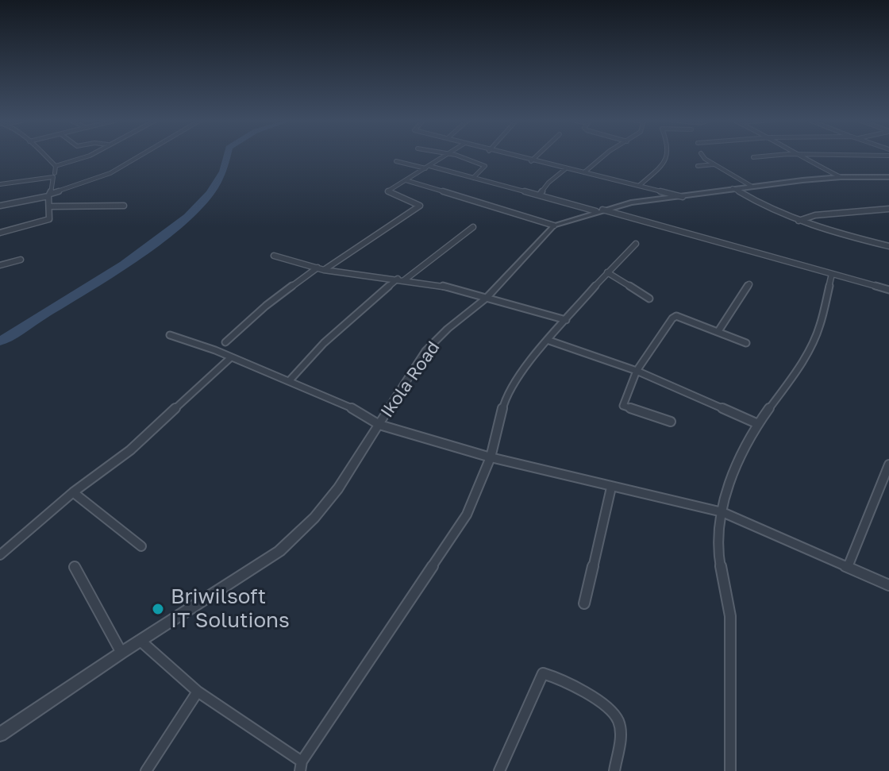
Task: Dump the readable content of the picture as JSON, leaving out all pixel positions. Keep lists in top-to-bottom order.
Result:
{
  "streets": {
    "street": ["Ikola Road"]
  },
  "places": ["Briwilsoft IT Solutions"]
}
